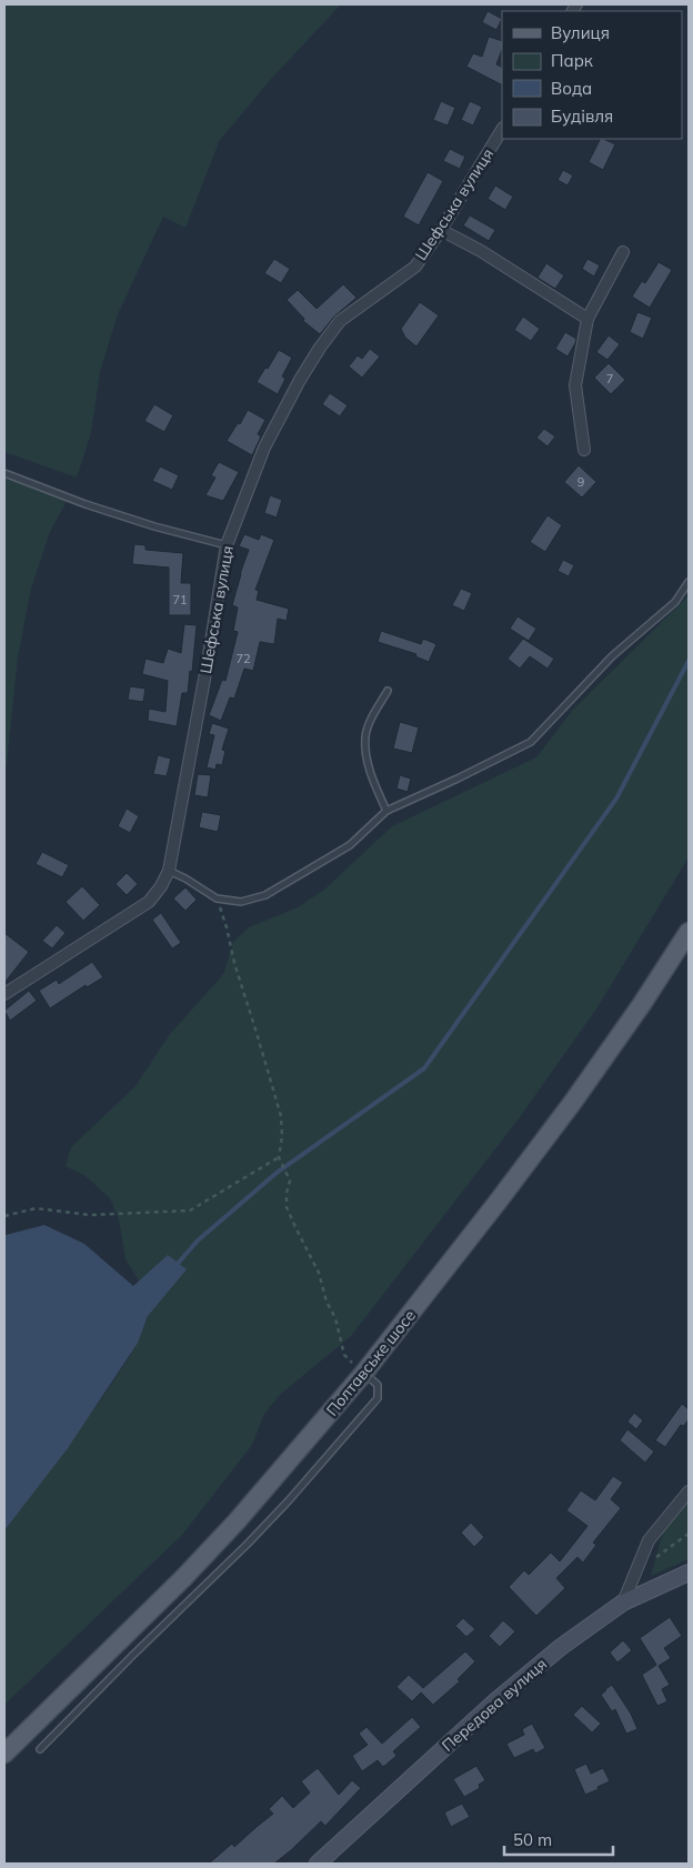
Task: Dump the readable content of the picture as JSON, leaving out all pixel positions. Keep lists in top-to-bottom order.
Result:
{
  "streets": {
    "main road": ["Полтавське шосе"],
    "street": ["Шефська вулиця", "Передова вулиця"]
  },
  "house_numbers": [
    "7",
    "9",
    "71",
    "72"
  ],
  "legend": [
    "Вулиця",
    "Парк",
    "Вода",
    "Будівля"
  ],
  "scale_bar": "50 m"
}
